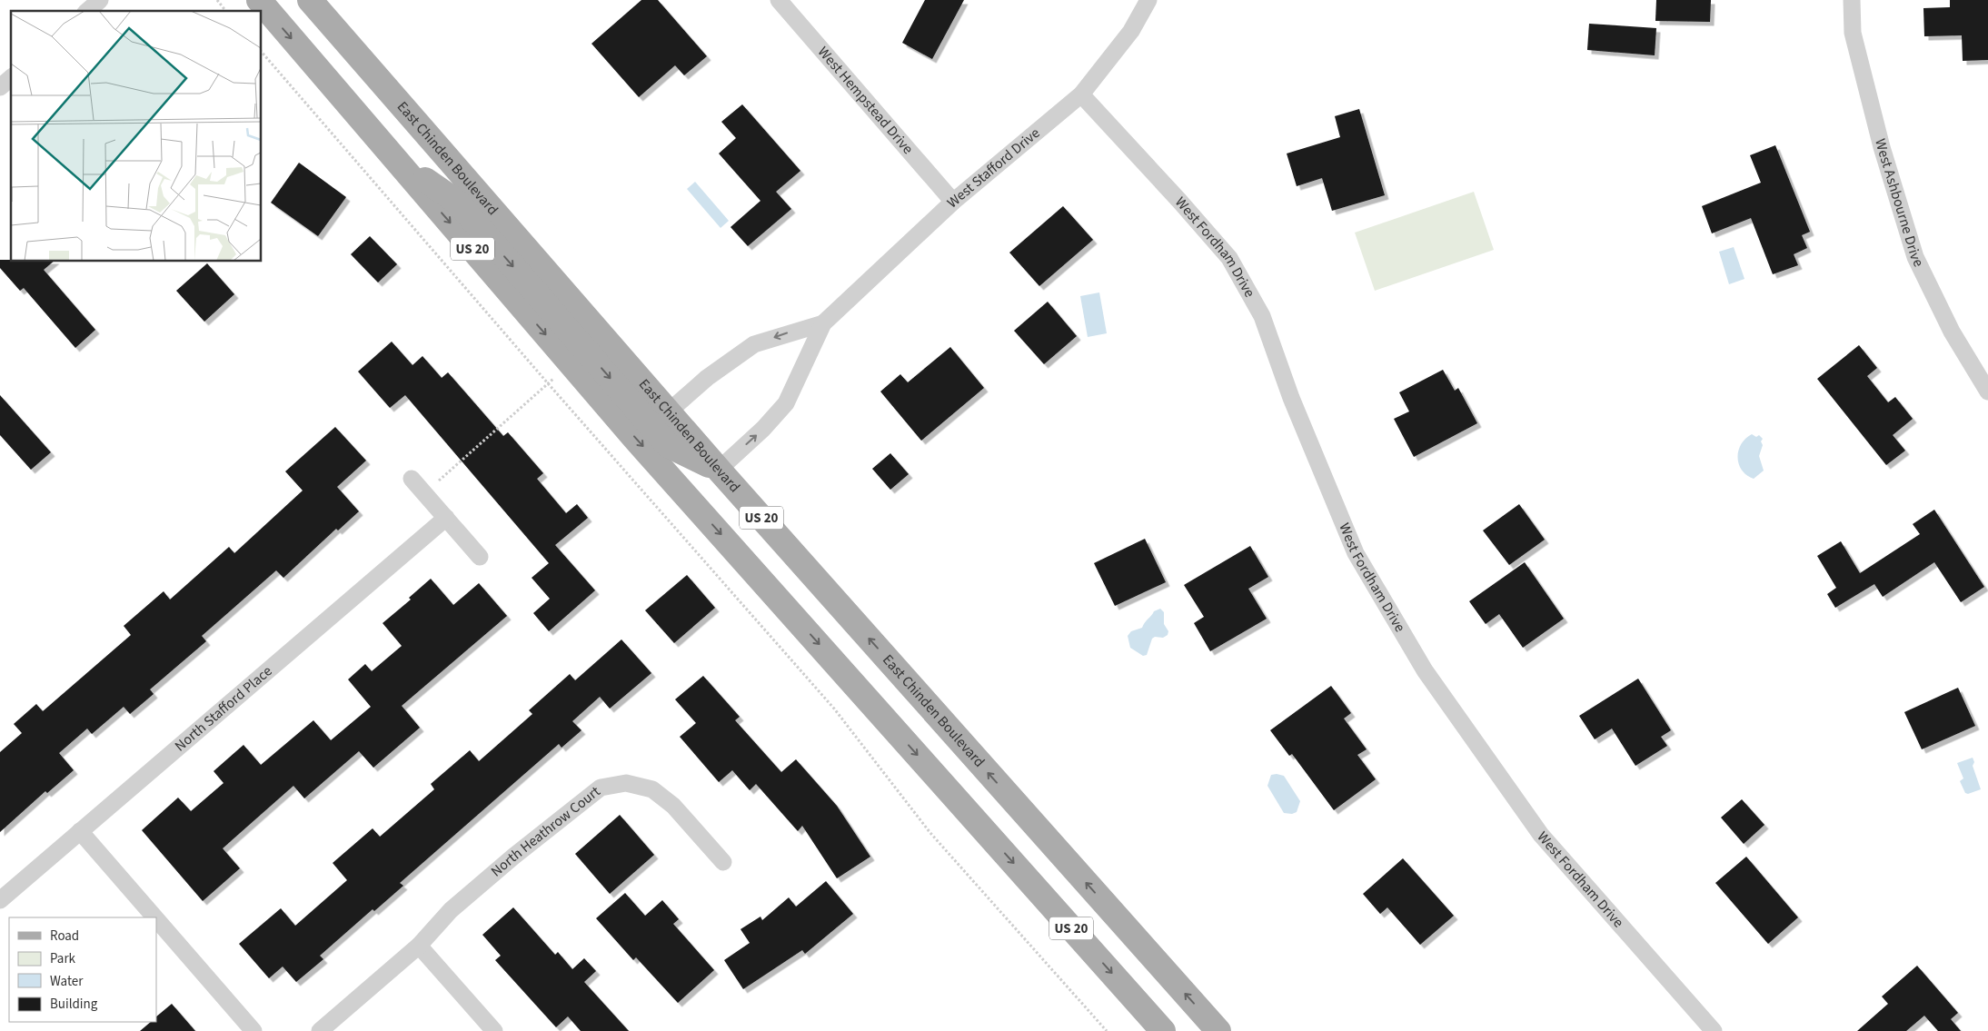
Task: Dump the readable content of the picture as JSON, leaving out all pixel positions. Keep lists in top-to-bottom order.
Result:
{
  "streets": {
    "main road": ["East Chinden Boulevard", "US 20"],
    "street": [
      "West Hempstead Drive",
      "West Stafford Drive",
      "West Ashbourne Drive",
      "West Fordham Drive",
      "North Stafford Place",
      "North Heathrow Court"
    ]
  },
  "crossings": [
    ["West Hempstead Drive", "West Stafford Drive"],
    ["East Chinden Boulevard", "West Stafford Drive"],
    ["West Stafford Drive", "West Fordham Drive"]
  ],
  "legend": [
    "Road",
    "Park",
    "Water",
    "Building"
  ]
}
